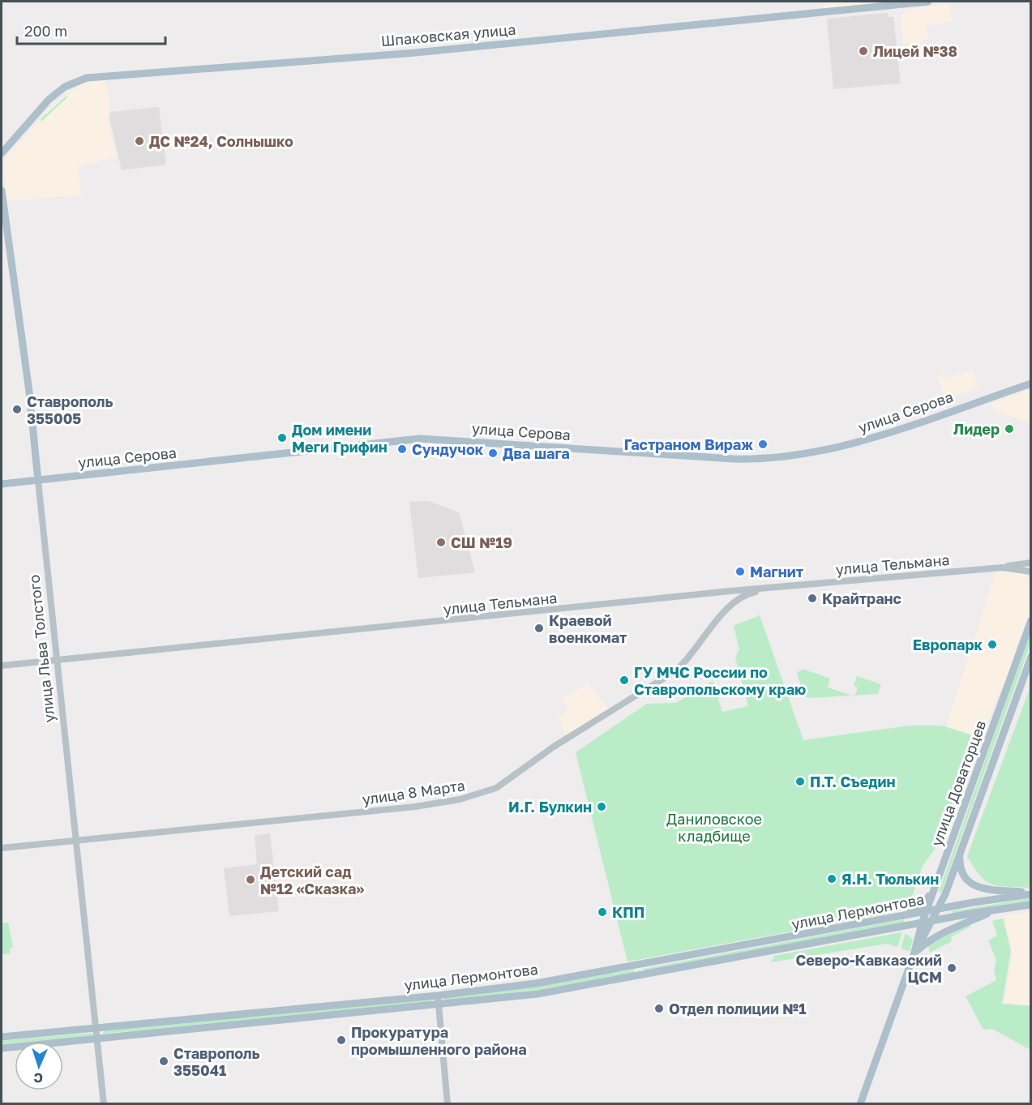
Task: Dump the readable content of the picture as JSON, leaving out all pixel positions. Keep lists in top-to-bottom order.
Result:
{
  "streets": {
    "main road": [
      "Шпаковская улица",
      "улица Серова",
      "улица Льва Толстого",
      "улица Доваторцев",
      "улица Лермонтова"
    ],
    "street": ["улица Тельмана", "улица 8 Марта"]
  },
  "crossings": [
    ["улица Серова", "улица Льва Толстого"],
    ["улица Тельмана", "улица Льва Толстого"],
    ["улица Тельмана", "улица 8 Марта"],
    ["улица Льва Толстого", "улица 8 Марта"],
    ["улица Льва Толстого", "улица Лермонтова"],
    ["улица Доваторцев", "улица Лермонтова"]
  ],
  "parks": ["Даниловское кладбище"],
  "places": [
    "Лицей №38",
    "ДС №24, Солнышко",
    "Ставрополь 355005",
    "Лидер",
    "Дом имени Меги Грифин",
    "Гастраном Вираж",
    "Сундучок",
    "Два шага",
    "СШ №19",
    "Магнит",
    "Крайтранс",
    "Краевой военкомат",
    "Европарк",
    "ГУ МЧС России по Ставропольскому краю",
    "П.Т. Съедин",
    "И.Г. Булкин",
    "Я.Н. Тюлькин",
    "Детский сад №12 «Сказка»",
    "КПП",
    "Северо-Кавказский ЦСМ",
    "Отдел полиции №1",
    "Прокуратура промышленного района",
    "Ставрополь 355041"
  ],
  "scale_bar": "200 m",
  "north": "bottom"
}
